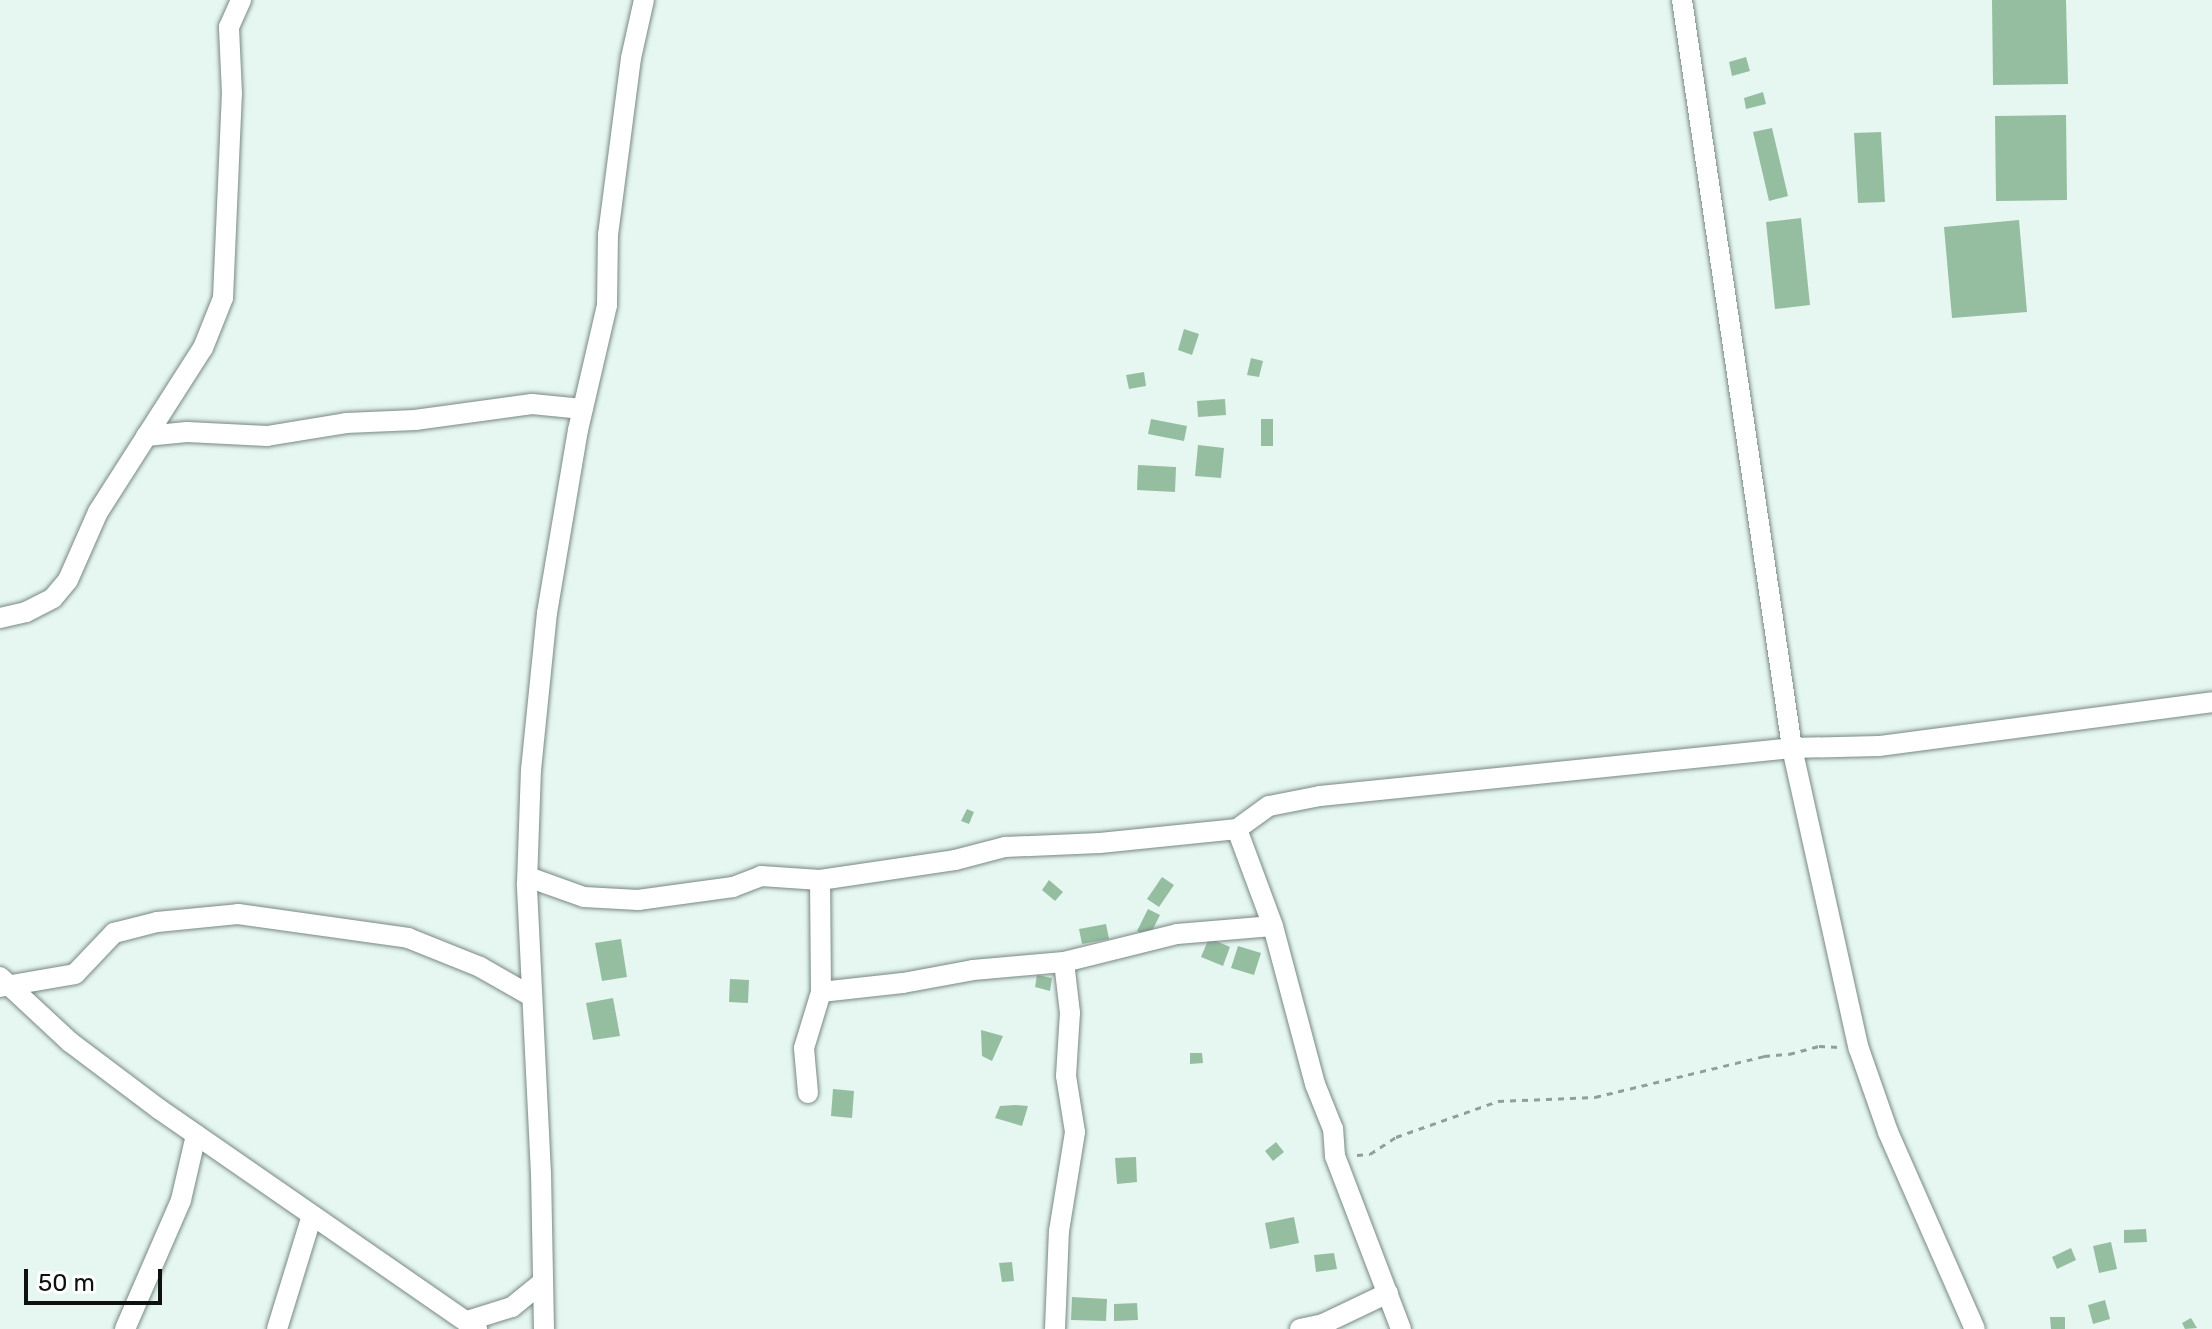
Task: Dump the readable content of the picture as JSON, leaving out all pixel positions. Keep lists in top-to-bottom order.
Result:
{
  "scale_bar": "50 m"
}
